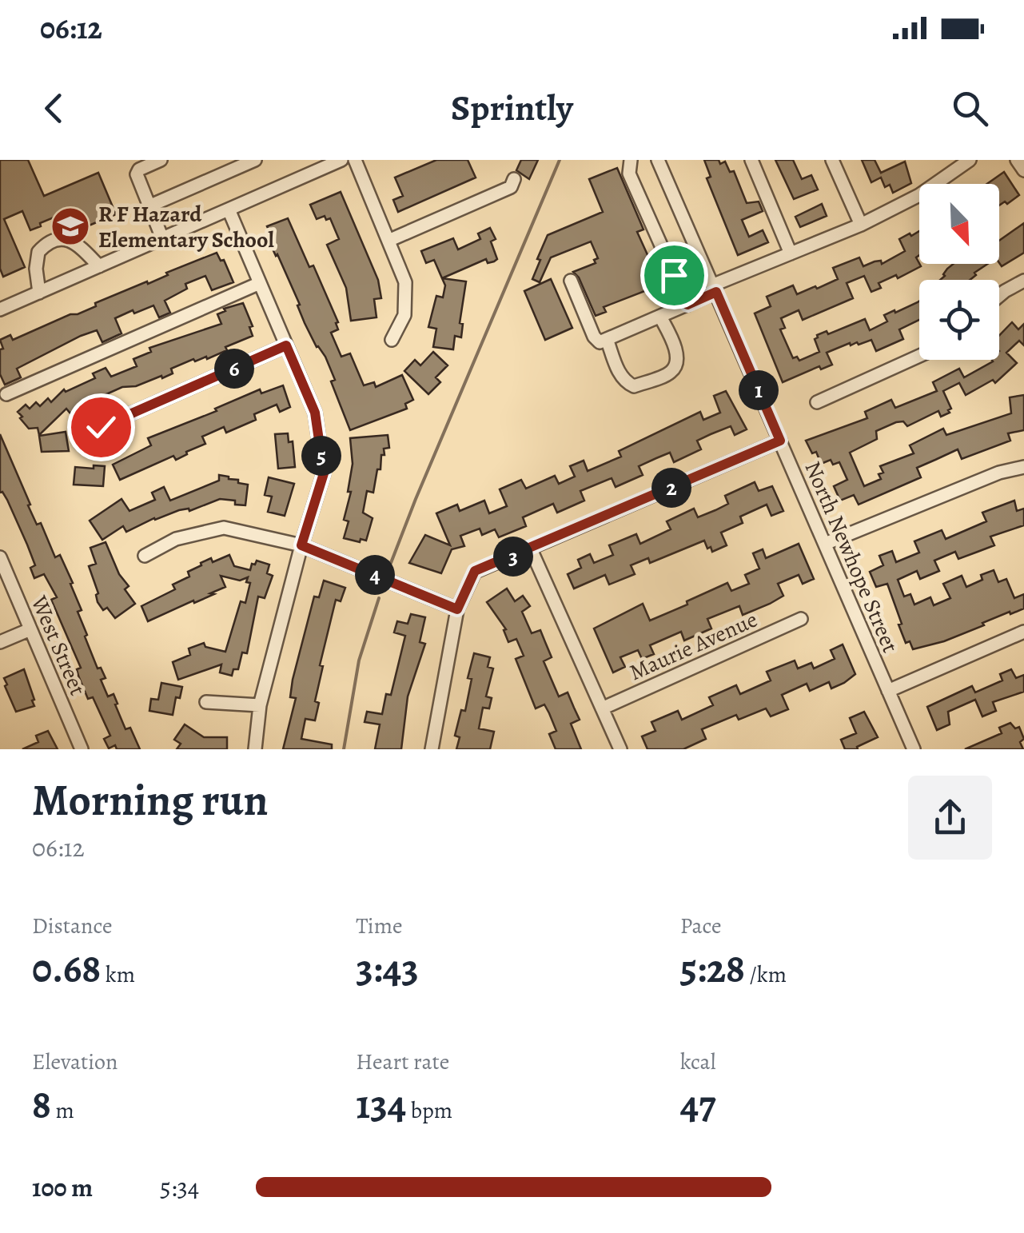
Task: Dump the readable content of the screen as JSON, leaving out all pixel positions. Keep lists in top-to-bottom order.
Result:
{
  "streets": {
    "street": ["North Newhope Street", "West Street", "Maurie Avenue"]
  },
  "places": {
    "school or university": ["R F Hazard Elementary School"]
  },
  "north": "bottom right",
  "page": {
    "status": "06:12",
    "header": "Sprintly",
    "pins": [
      "6",
      "1",
      "5",
      "2",
      "3",
      "4"
    ],
    "heading": ["Morning run", "06:12"],
    "stats": [
      ["Distance", "0.68 km"],
      ["Time", "3:43"],
      ["Pace", "5:28 /km"],
      ["Elevation", "8 m"],
      ["Heart rate", "134 bpm"],
      ["kcal", "47"]
    ],
    "list": [
      {
        "name": "100 m",
        "note": "5:34"
      }
    ]
  }
}
